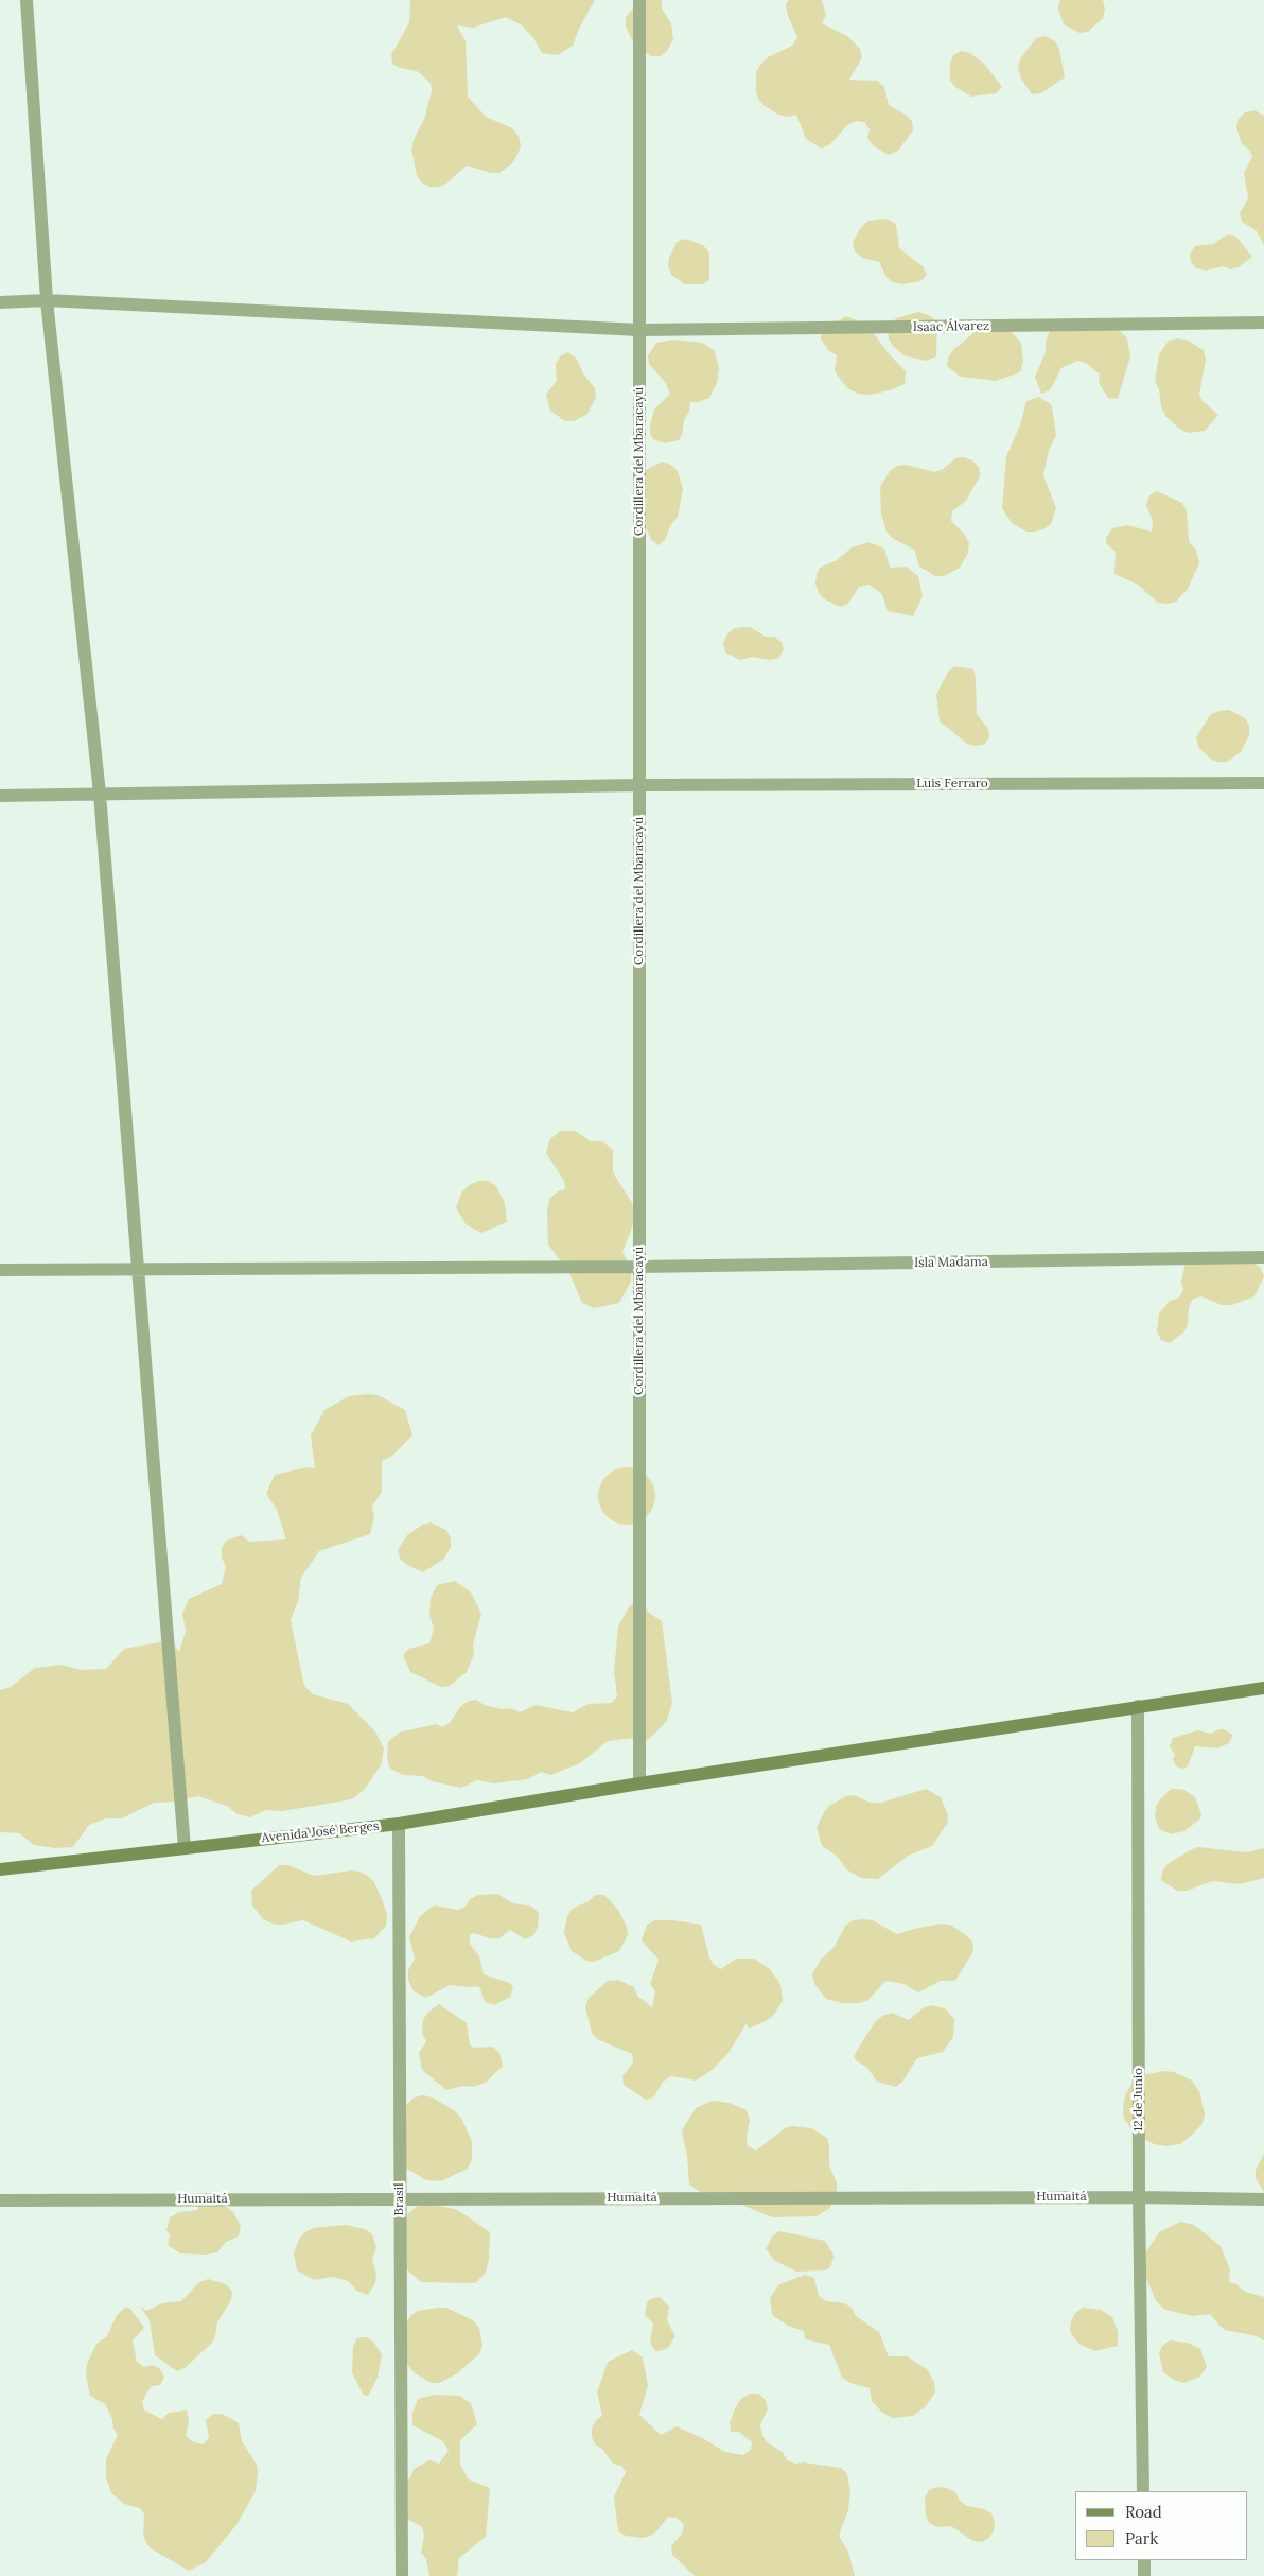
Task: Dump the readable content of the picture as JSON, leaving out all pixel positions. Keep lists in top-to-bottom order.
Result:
{
  "streets": {
    "main road": ["Avenida José Berges"],
    "street": [
      "Isaac Álvarez",
      "Cordillera del Mbaracayú",
      "Luis Ferraro",
      "Isla Madama",
      "12 de Junio",
      "Humaitá",
      "Brasil"
    ]
  },
  "crossings": [
    ["Isaac Álvarez", "Cordillera del Mbaracayú"],
    ["Cordillera del Mbaracayú", "Luis Ferraro"],
    ["Cordillera del Mbaracayú", "Isla Madama"],
    ["Cordillera del Mbaracayú", "Avenida José Berges"],
    ["Avenida José Berges", "12 de Junio"],
    ["Avenida José Berges", "Brasil"],
    ["12 de Junio", "Humaitá"],
    ["Humaitá", "Brasil"]
  ],
  "legend": ["Road", "Park"]
}
